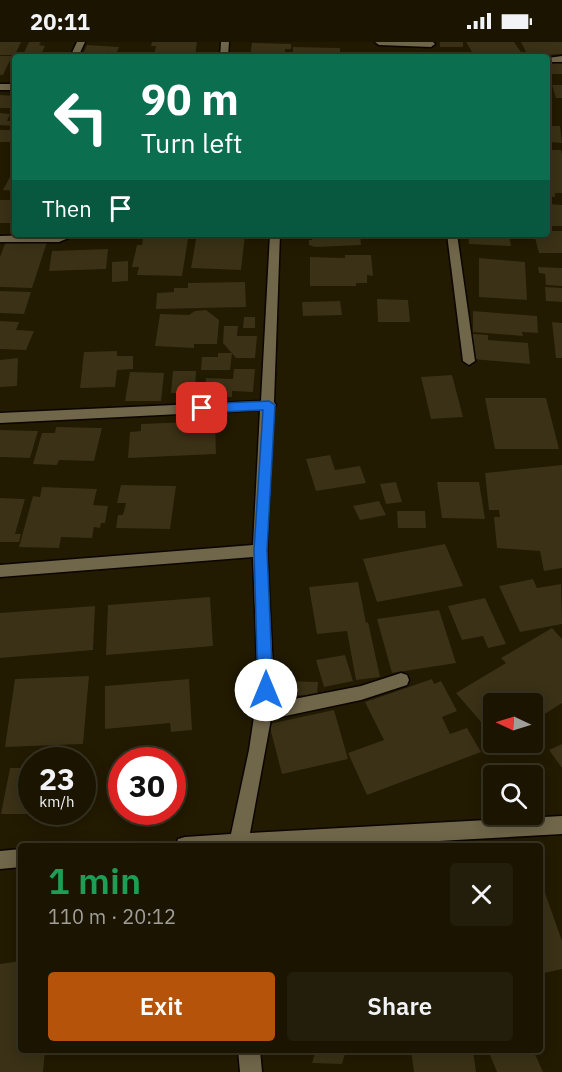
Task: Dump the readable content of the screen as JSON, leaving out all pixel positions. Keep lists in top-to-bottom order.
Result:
{
  "north": "left",
  "page": {
    "status": "20:11",
    "turn": ["90 m", "Turn left"],
    "then": "Then",
    "speed": "23 km/h",
    "limit": "30",
    "heading": ["1 min", "110 m · 20:12"],
    "buttons": ["Exit", "Share"]
  }
}
